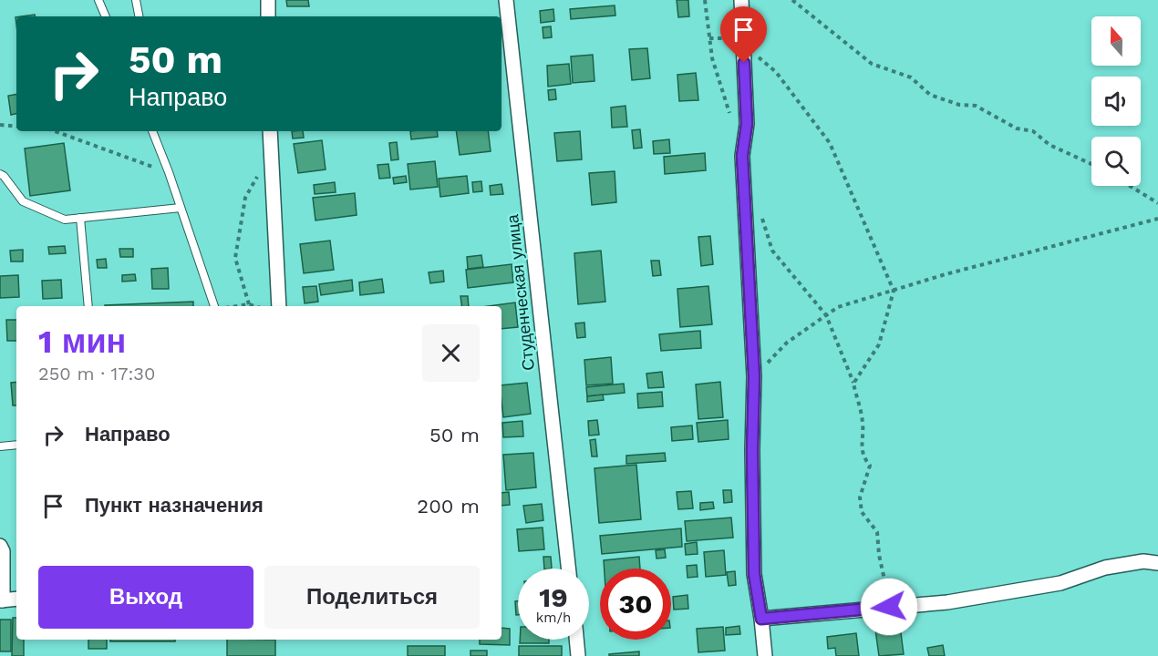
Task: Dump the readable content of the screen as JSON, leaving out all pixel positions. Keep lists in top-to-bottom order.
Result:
{
  "streets": {
    "street": ["Студенческая улица"]
  },
  "north": "top",
  "page": {
    "turn": ["50 m", "Направо"],
    "heading": ["1 мин", "250 m · 17:30"],
    "list": [
      {
        "name": "Направо",
        "value": "50 m"
      },
      {
        "name": "Пункт назначения",
        "value": "200 m"
      }
    ],
    "buttons": ["Выход", "Поделиться"],
    "speed": "19 km/h",
    "limit": "30"
  }
}
